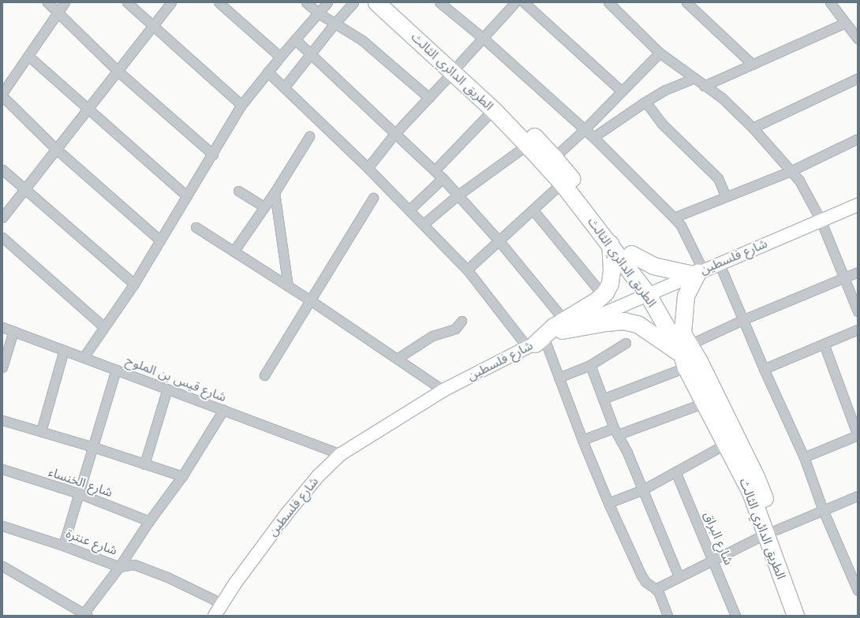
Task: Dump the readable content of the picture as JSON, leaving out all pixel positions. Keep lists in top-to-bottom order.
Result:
{
  "streets": {
    "highway": ["الطريق الدائري الثالث"],
    "street": [
      "شارع فلسطين",
      "شارع قيس بن الملوح",
      "شارع الخنساء",
      "شارع البراق",
      "شارع عنترة"
    ]
  },
  "crossings": [
    ["الطريق الدائري الثالث", "شارع فلسطين"],
    ["شارع فلسطين", "شارع قيس بن الملوح"],
    ["شارع فلسطين", "شارع عنترة"]
  ]
}
